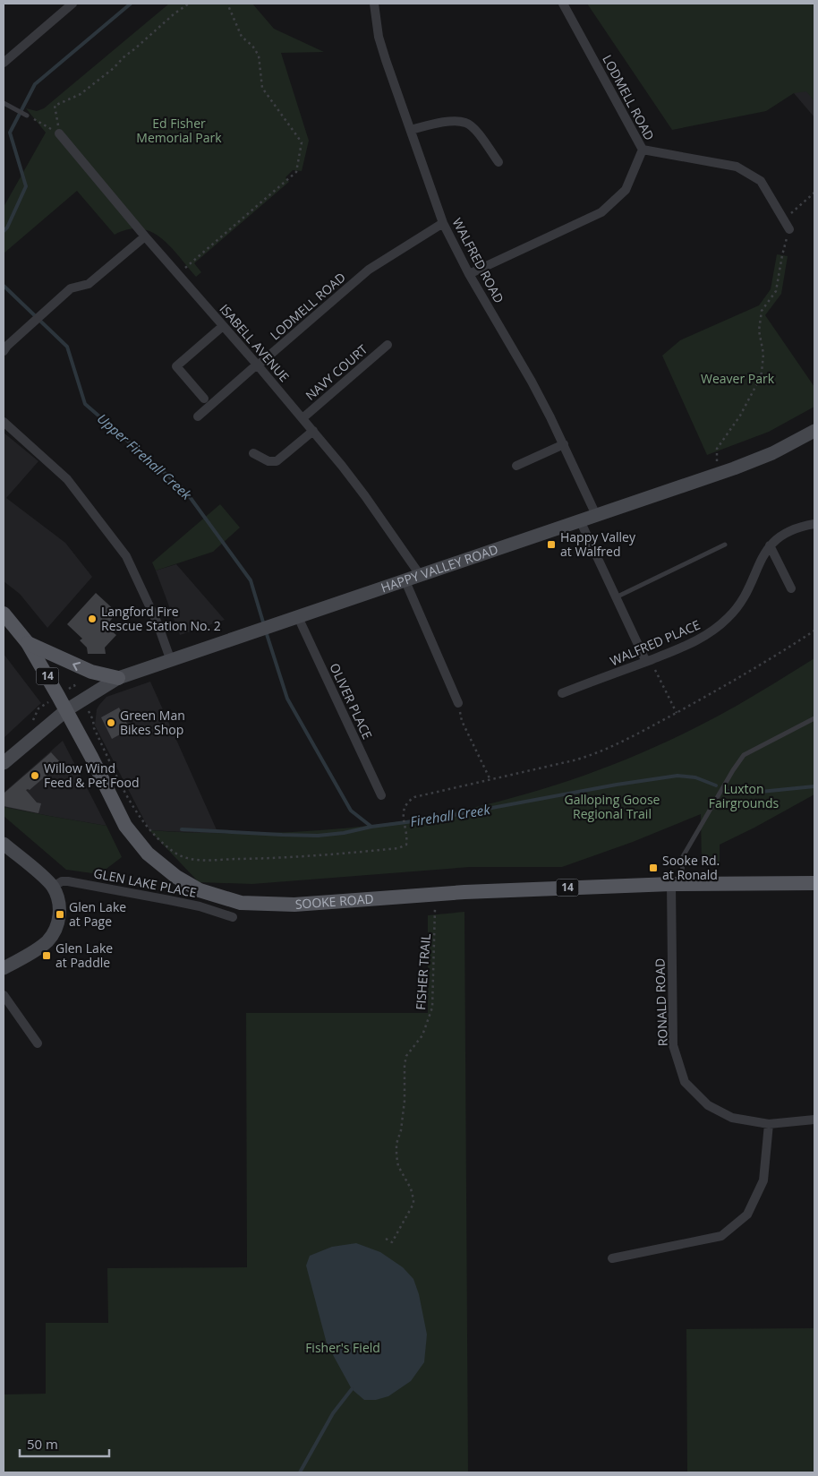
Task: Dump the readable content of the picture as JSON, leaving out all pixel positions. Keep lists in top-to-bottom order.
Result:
{
  "streets": {
    "main road": ["HAPPY VALLEY ROAD", "14", "SOOKE ROAD"],
    "street": [
      "LODMELL ROAD",
      "WALFRED ROAD",
      "ISABELL AVENUE",
      "NAVY COURT",
      "WALFRED PLACE",
      "OLIVER PLACE",
      "GLEN LAKE PLACE",
      "RONALD ROAD"
    ],
    "path": ["FISHER TRAIL"]
  },
  "crossings": [
    ["LODMELL ROAD", "WALFRED ROAD"],
    ["LODMELL ROAD", "ISABELL AVENUE"],
    ["WALFRED ROAD", "HAPPY VALLEY ROAD"],
    ["ISABELL AVENUE", "NAVY COURT"],
    ["ISABELL AVENUE", "HAPPY VALLEY ROAD"],
    ["HAPPY VALLEY ROAD", "OLIVER PLACE"],
    ["HAPPY VALLEY ROAD", "SOOKE ROAD"],
    ["SOOKE ROAD", "FISHER TRAIL"],
    ["SOOKE ROAD", "RONALD ROAD"]
  ],
  "water": ["Upper Firehall Creek", "Firehall Creek"],
  "parks": [
    "Ed Fisher Memorial Park",
    "Weaver Park",
    "Luxton Fairgrounds",
    "Galloping Goose Regional Trail",
    "Fisher's Field"
  ],
  "places": {
    "transit": [
      "Happy Valley at Walfred",
      "Sooke Rd. at Ronald",
      "Glen Lake at Page",
      "Glen Lake at Paddle"
    ],
    "other": ["Langford Fire Rescue Station No. 2", "Green Man Bikes Shop", "Willow Wind Feed & Pet Food"]
  },
  "scale_bar": "50 m"
}
